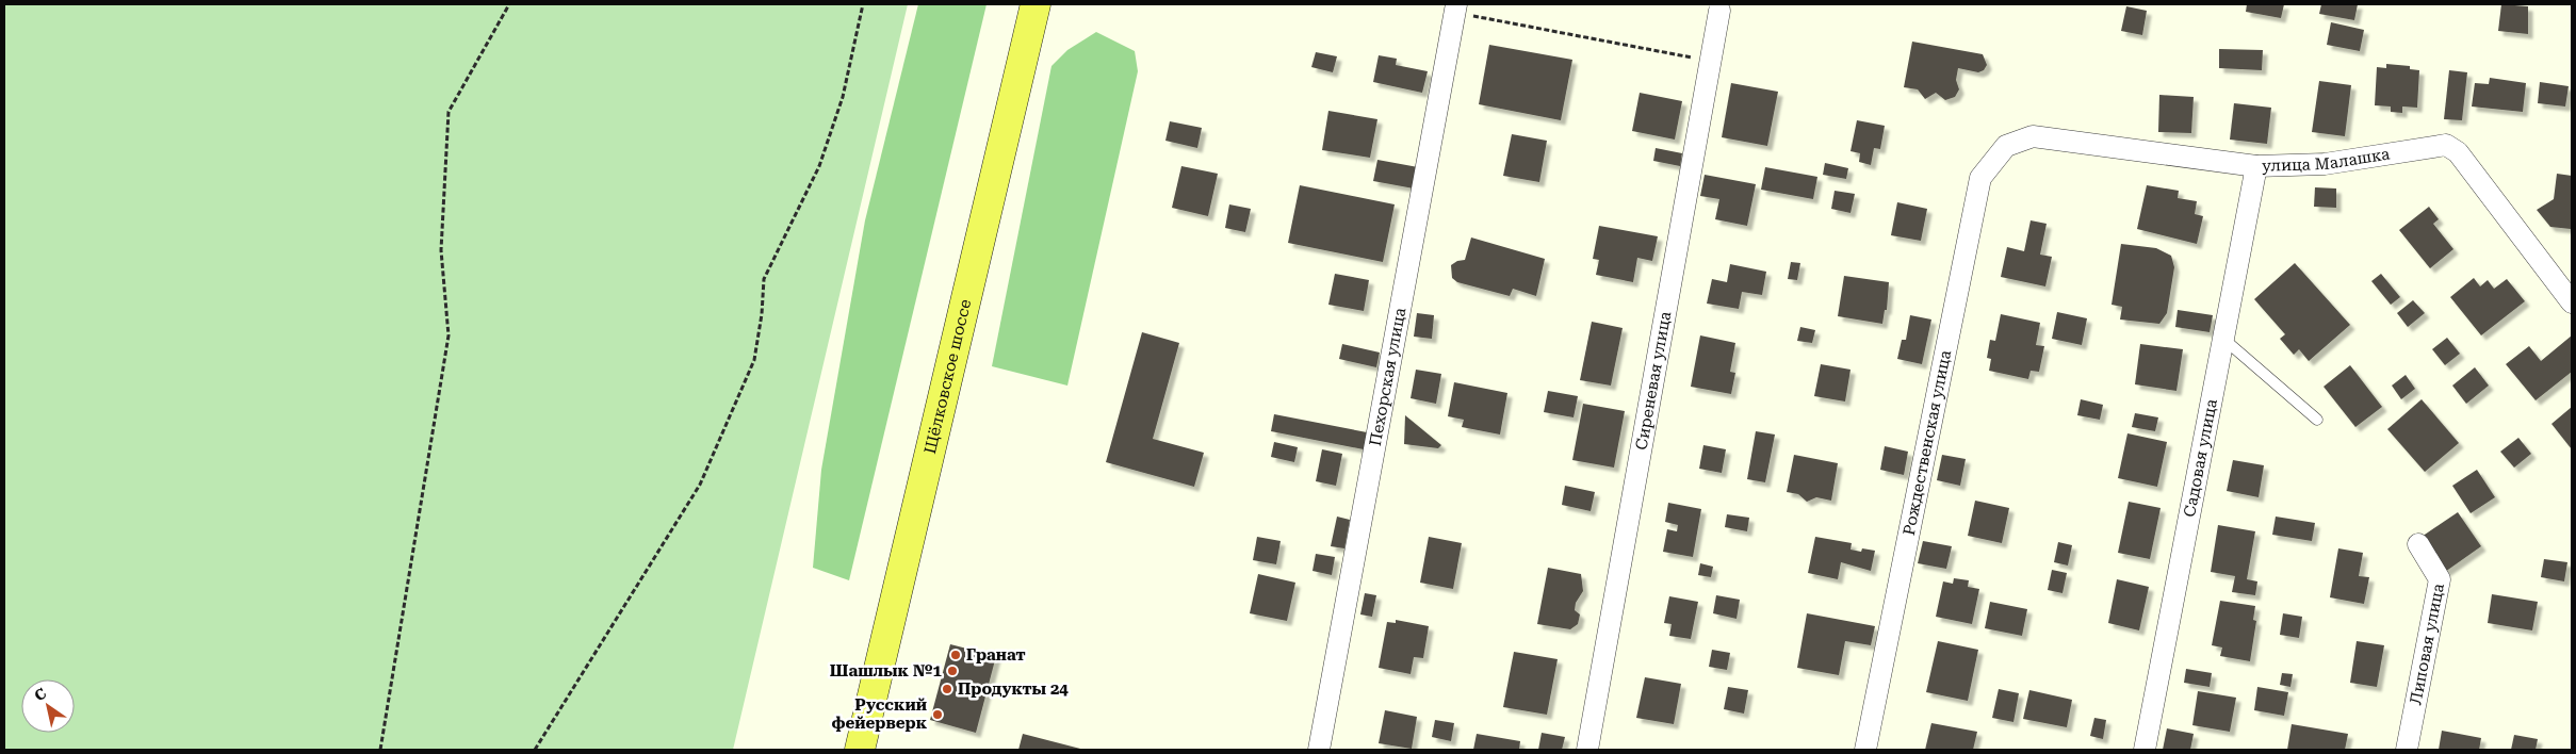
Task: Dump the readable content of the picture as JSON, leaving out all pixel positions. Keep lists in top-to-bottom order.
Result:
{
  "streets": {
    "main road": ["Щёлковское шоссе"],
    "street": [
      "улица Малашка",
      "Пехорская улица",
      "Сиреневая улица",
      "Рождественская улица",
      "Садовая улица",
      "Липовая улица"
    ]
  },
  "crossings": [
    ["улица Малашка", "Рождественская улица"],
    ["улица Малашка", "Садовая улица"]
  ],
  "places": [
    "Гранат",
    "Шашлык №1",
    "Продукты 24",
    "Русский фейерверк"
  ],
  "north": "top left"
}
